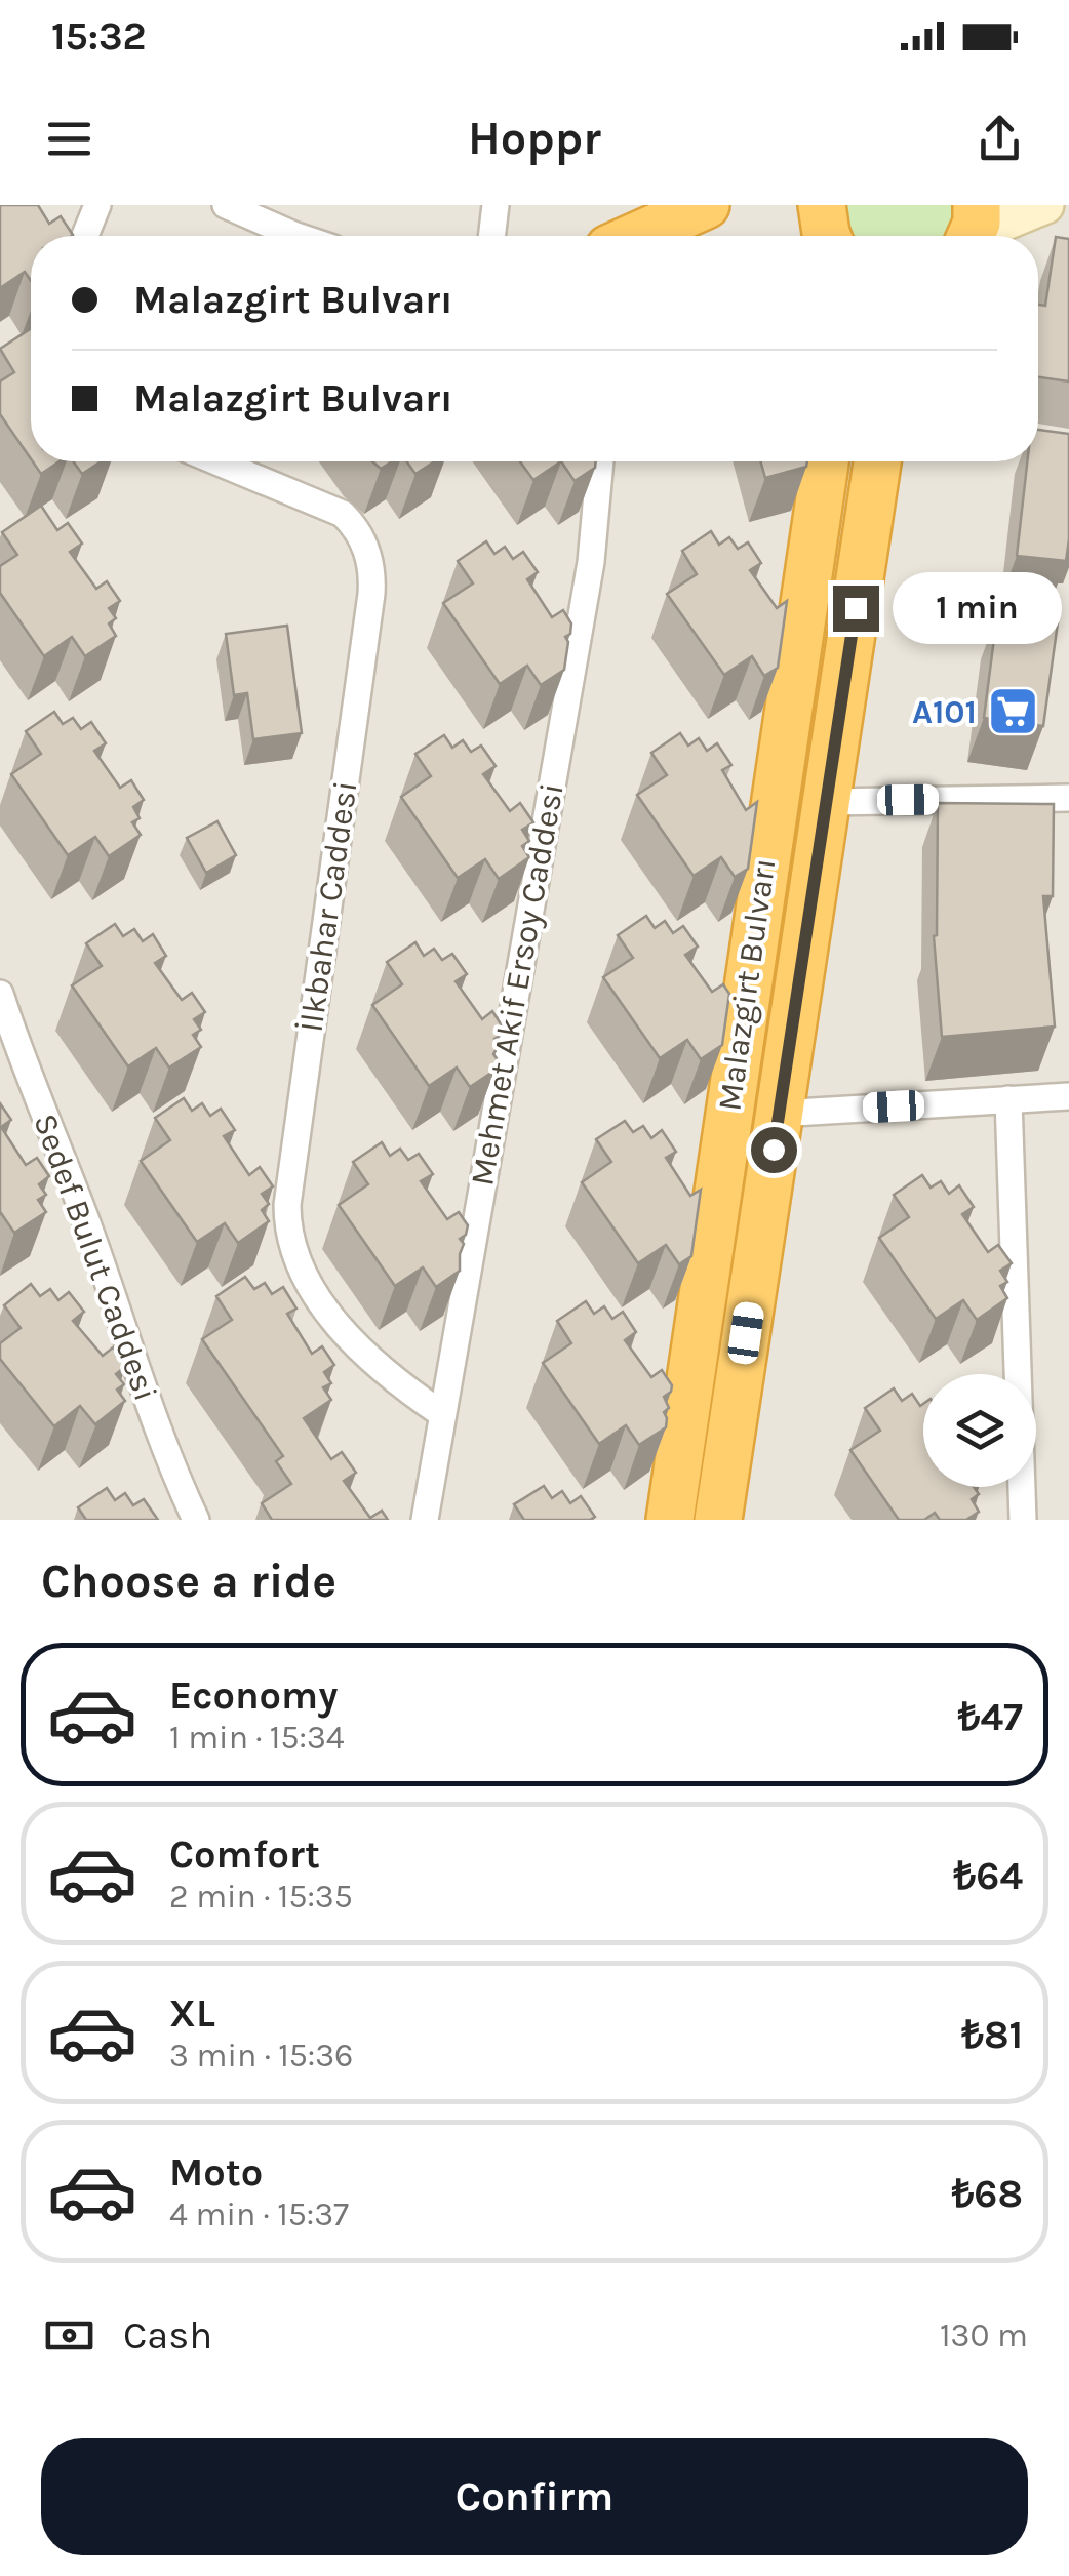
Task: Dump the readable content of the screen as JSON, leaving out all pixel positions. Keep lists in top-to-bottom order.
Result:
{
  "streets": {
    "highway": ["Malazgirt Bulvarı"],
    "street": ["İlkbahar Caddesi", "Mehmet Akif Ersoy Caddesi", "Sedef Bulut Caddesi"]
  },
  "crossings": [
    ["İlkbahar Caddesi", "Mehmet Akif Ersoy Caddesi"]
  ],
  "places": {
    "supermarket": ["A101"]
  },
  "page": {
    "status": "15:32",
    "header": "Hoppr",
    "banner": ["Malazgirt Bulvarı", "Malazgirt Bulvarı"],
    "bubble": "1 min",
    "heading": "Choose a ride",
    "list": [
      {
        "name": "Economy",
        "note": "1 min · 15:34",
        "value": "₺47"
      },
      {
        "name": "Comfort",
        "note": "2 min · 15:35",
        "value": "₺64"
      },
      {
        "name": "XL",
        "note": "3 min · 15:36",
        "value": "₺81"
      },
      {
        "name": "Moto",
        "note": "4 min · 15:37",
        "value": "₺68"
      }
    ],
    "pay": ["Cash", "130 m"],
    "buttons": "Confirm"
  }
}
